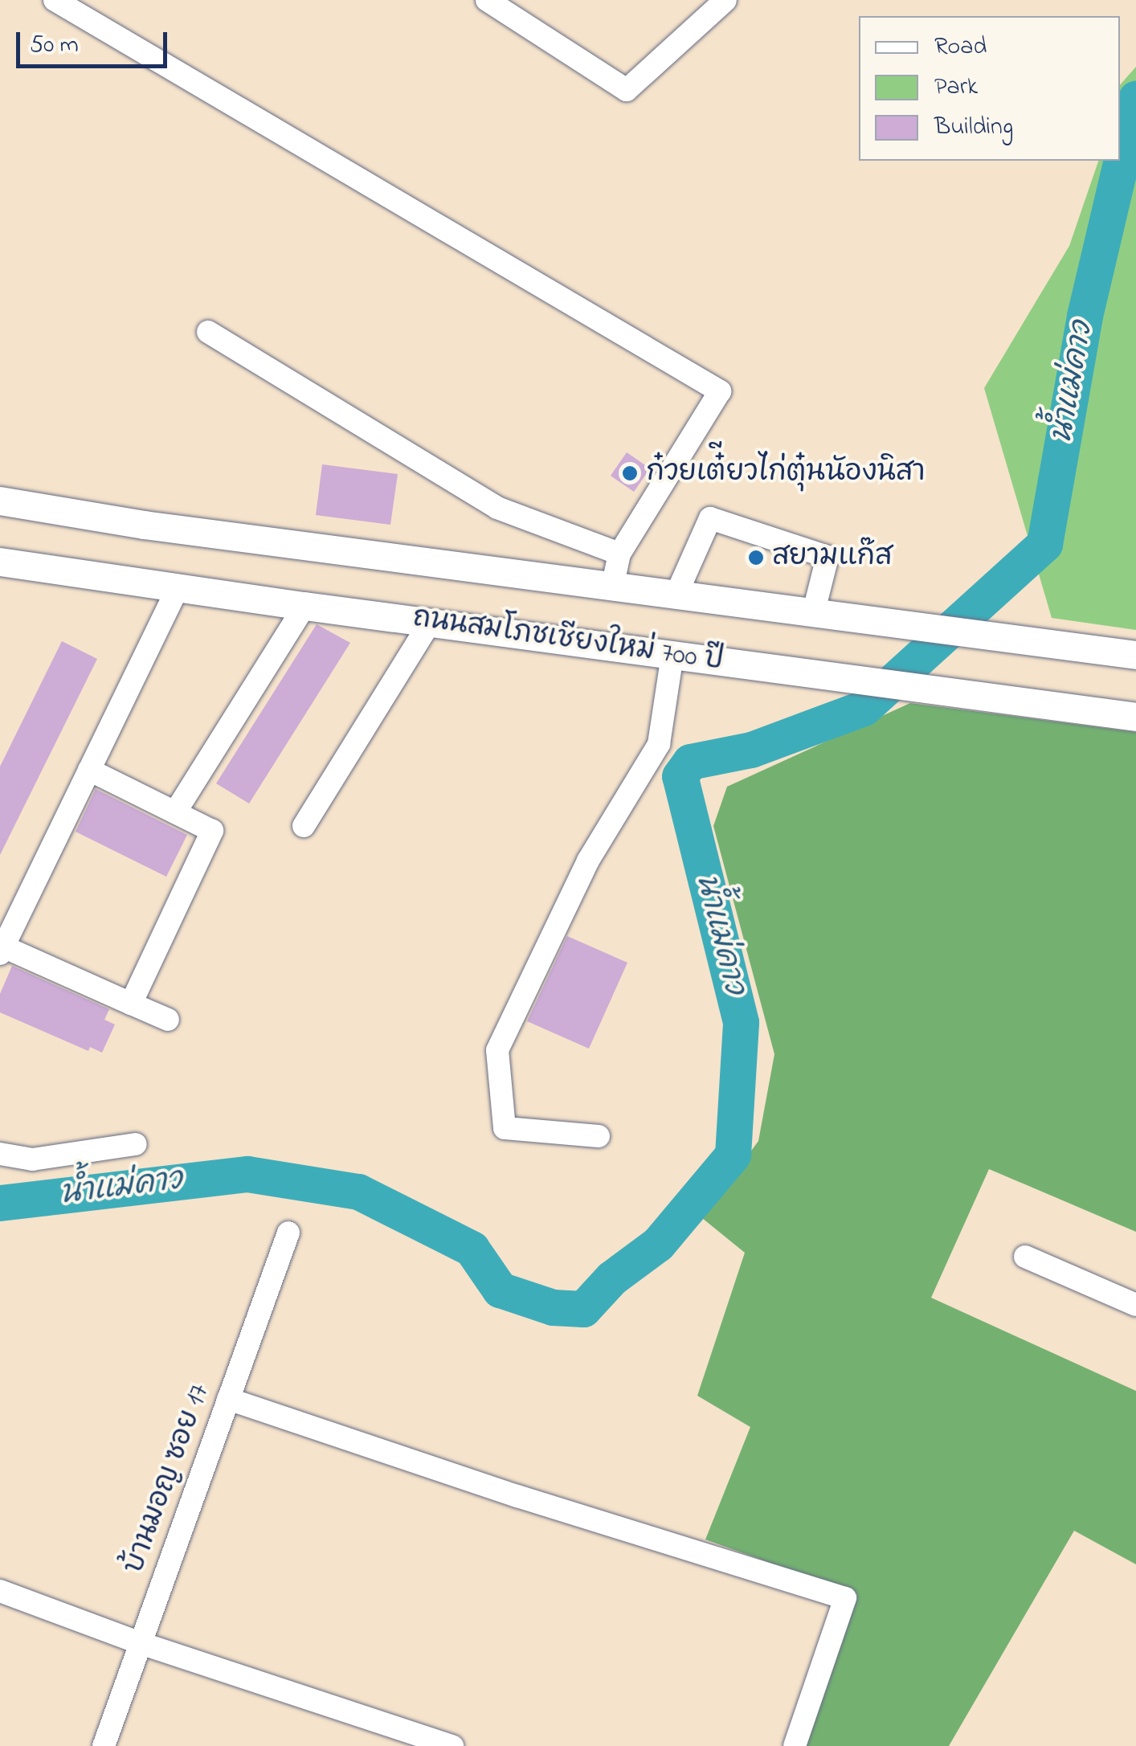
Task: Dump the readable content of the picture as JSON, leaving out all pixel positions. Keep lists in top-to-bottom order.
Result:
{
  "streets": {
    "main road": ["ถนนสมโภชเชียงใหม่ 700 ปี"],
    "street": ["บ้านมอญ ซอย 17"]
  },
  "water": ["น้ำแม่คาว"],
  "places": ["ก๋วยเต๋ียวไก่ตุ๋นนัองนิสา", "สยามแก๊ส"],
  "legend": ["Road", "Park", "Building"],
  "scale_bar": "50 m"
}
